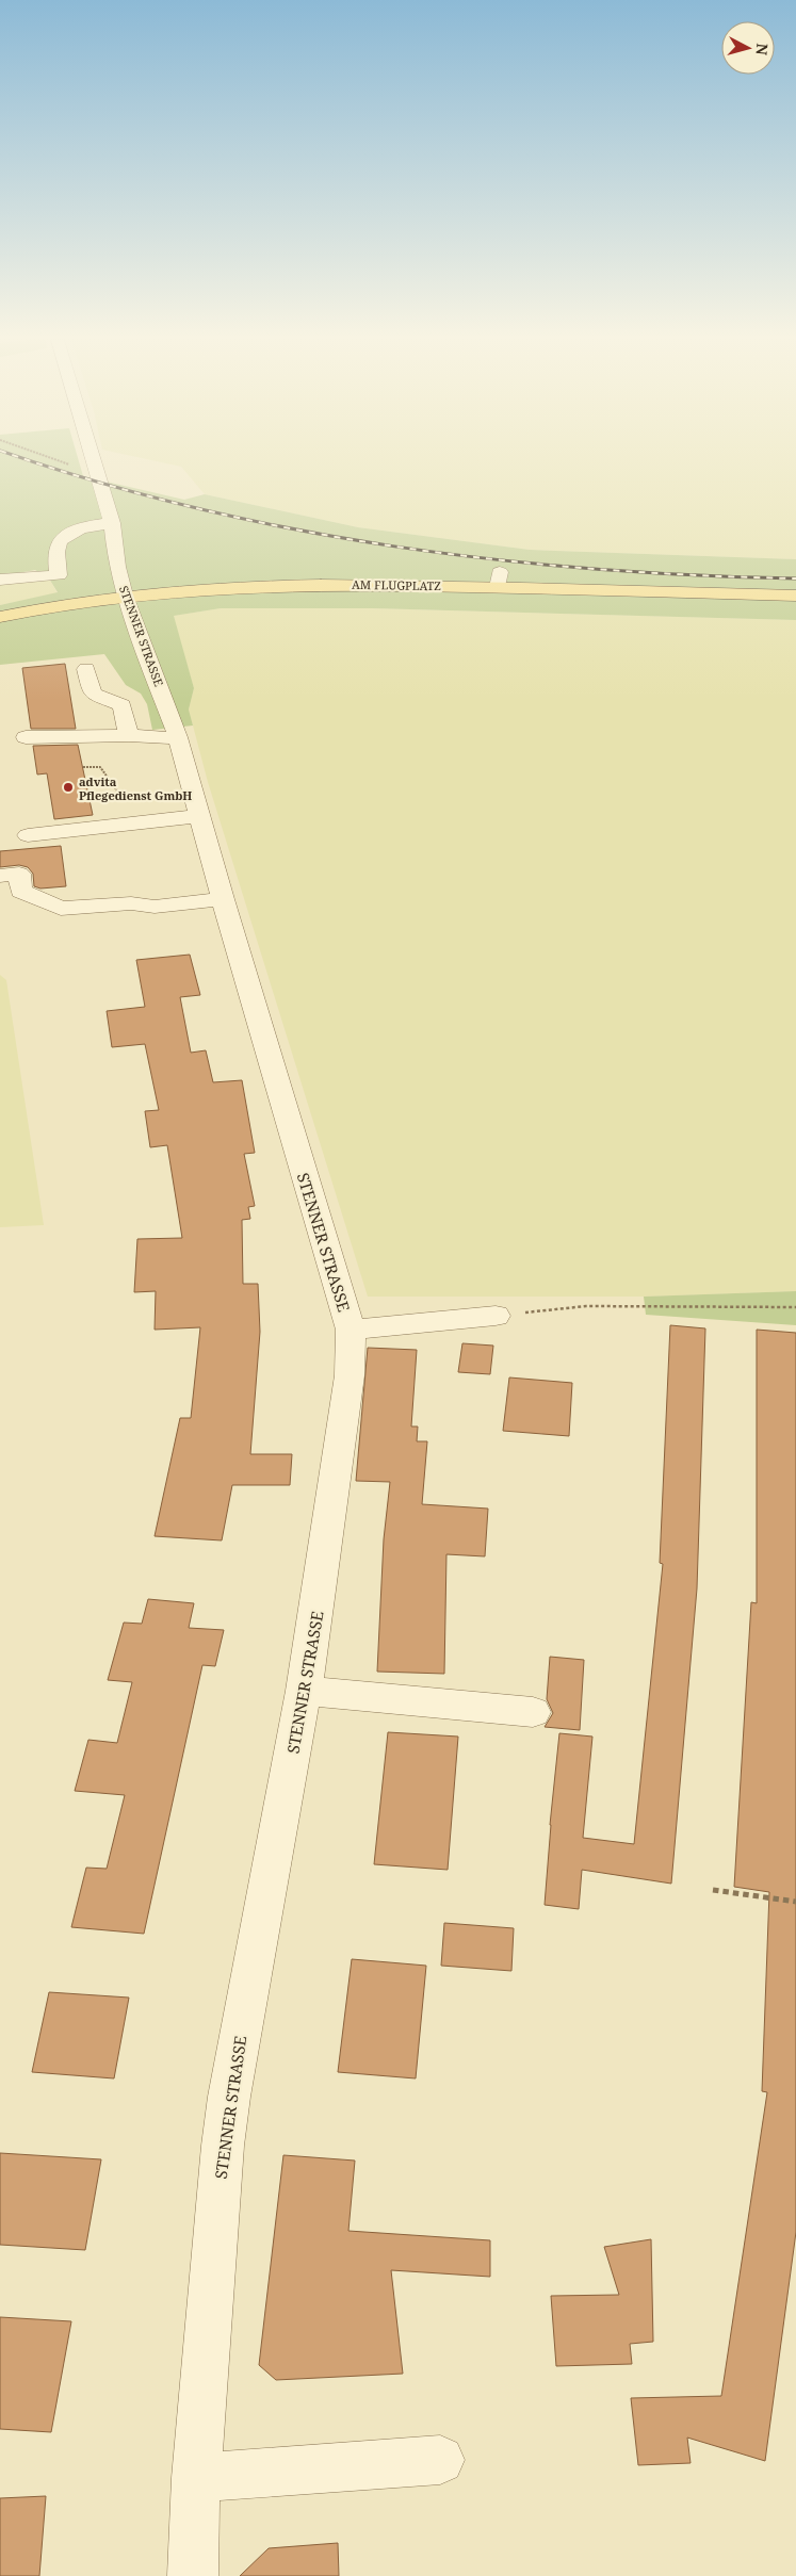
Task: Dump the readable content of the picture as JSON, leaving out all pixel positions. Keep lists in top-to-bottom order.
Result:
{
  "streets": {
    "main road": ["AM FLUGPLATZ"],
    "street": ["STENNER STRASSE"]
  },
  "crossings": [
    ["AM FLUGPLATZ", "STENNER STRASSE"]
  ],
  "places": ["advita Pflegedienst GmbH"],
  "north": "right"
}
